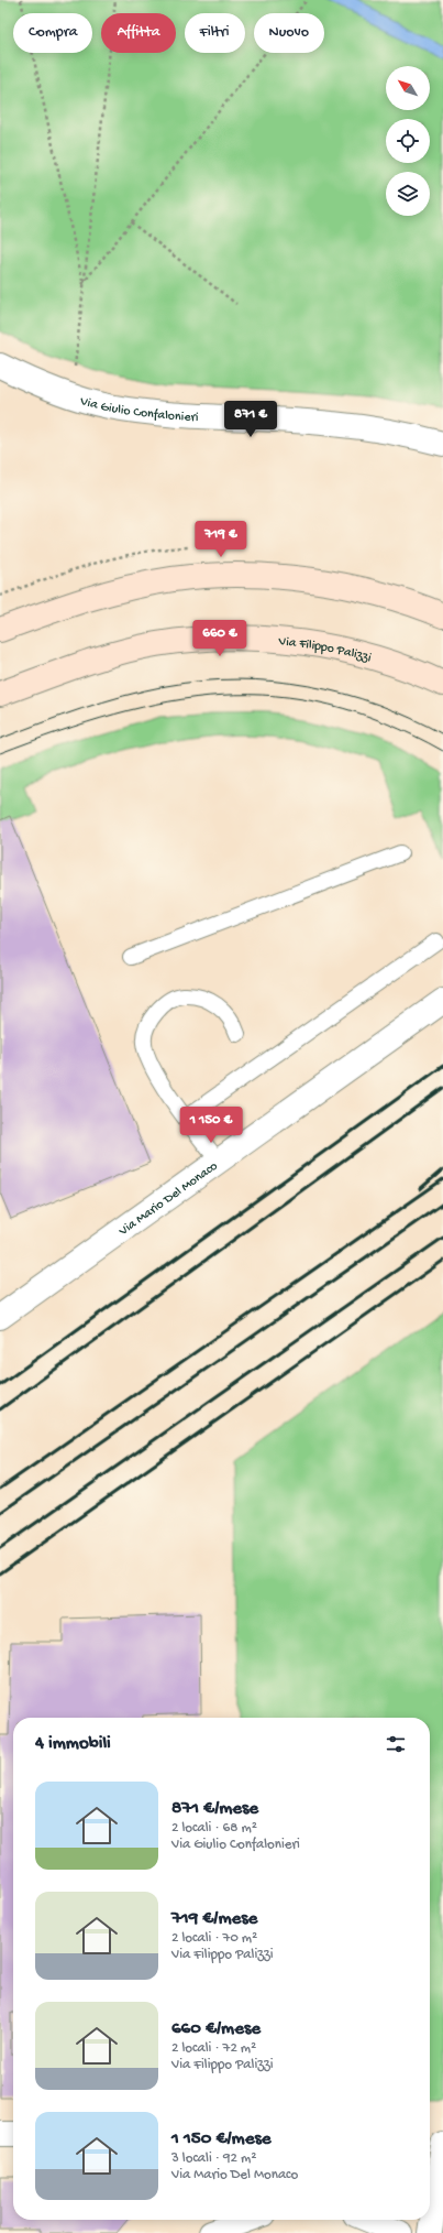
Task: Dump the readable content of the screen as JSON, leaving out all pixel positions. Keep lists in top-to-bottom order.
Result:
{
  "streets": {
    "main road": ["Via Filippo Palizzi"],
    "street": ["Via Giulio Confalonieri", "Via Mario Del Monaco"]
  },
  "north": "top left",
  "page": {
    "chip": [
      "Compra",
      "Affitta",
      "Filtri",
      "Nuovo"
    ],
    "price": [
      "871 €",
      "719 €",
      "660 €",
      "1 150 €"
    ],
    "heading": "4 immobili",
    "list": [
      {
        "name": "871 €/mese",
        "note": "2 locali · 68 m² · Via Giulio Confalonieri"
      },
      {
        "name": "719 €/mese",
        "note": "2 locali · 70 m² · Via Filippo Palizzi"
      },
      {
        "name": "660 €/mese",
        "note": "2 locali · 72 m² · Via Filippo Palizzi"
      },
      {
        "name": "1 150 €/mese",
        "note": "3 locali · 92 m² · Via Mario Del Monaco"
      }
    ]
  }
}
